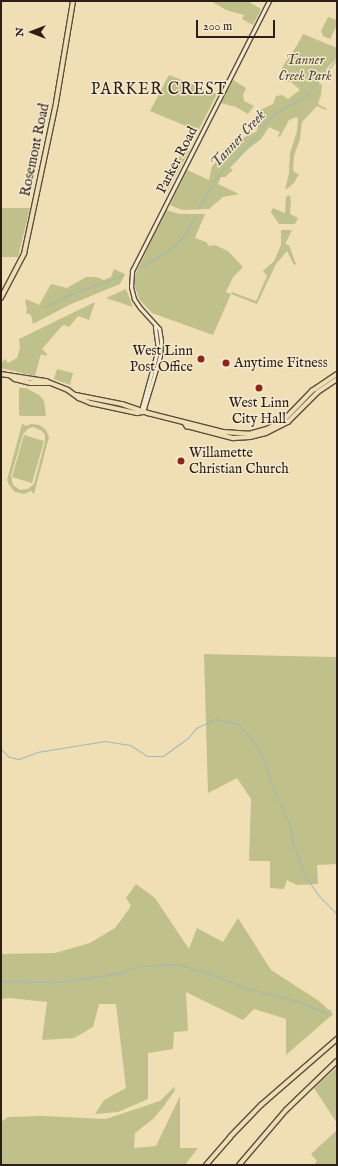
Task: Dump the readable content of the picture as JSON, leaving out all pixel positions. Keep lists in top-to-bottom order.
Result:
{
  "streets": {
    "main road": ["Rosemont Road"],
    "street": ["Parker Road"]
  },
  "districts": ["PARKER CREST"],
  "water": ["Tanner Creek"],
  "parks": ["Tanner Creek Park"],
  "places": [
    "West Linn Post Office",
    "Anytime Fitness",
    "West Linn City Hall",
    "Willamette Christian Church"
  ],
  "scale_bar": "200 m",
  "north": "left"
}
